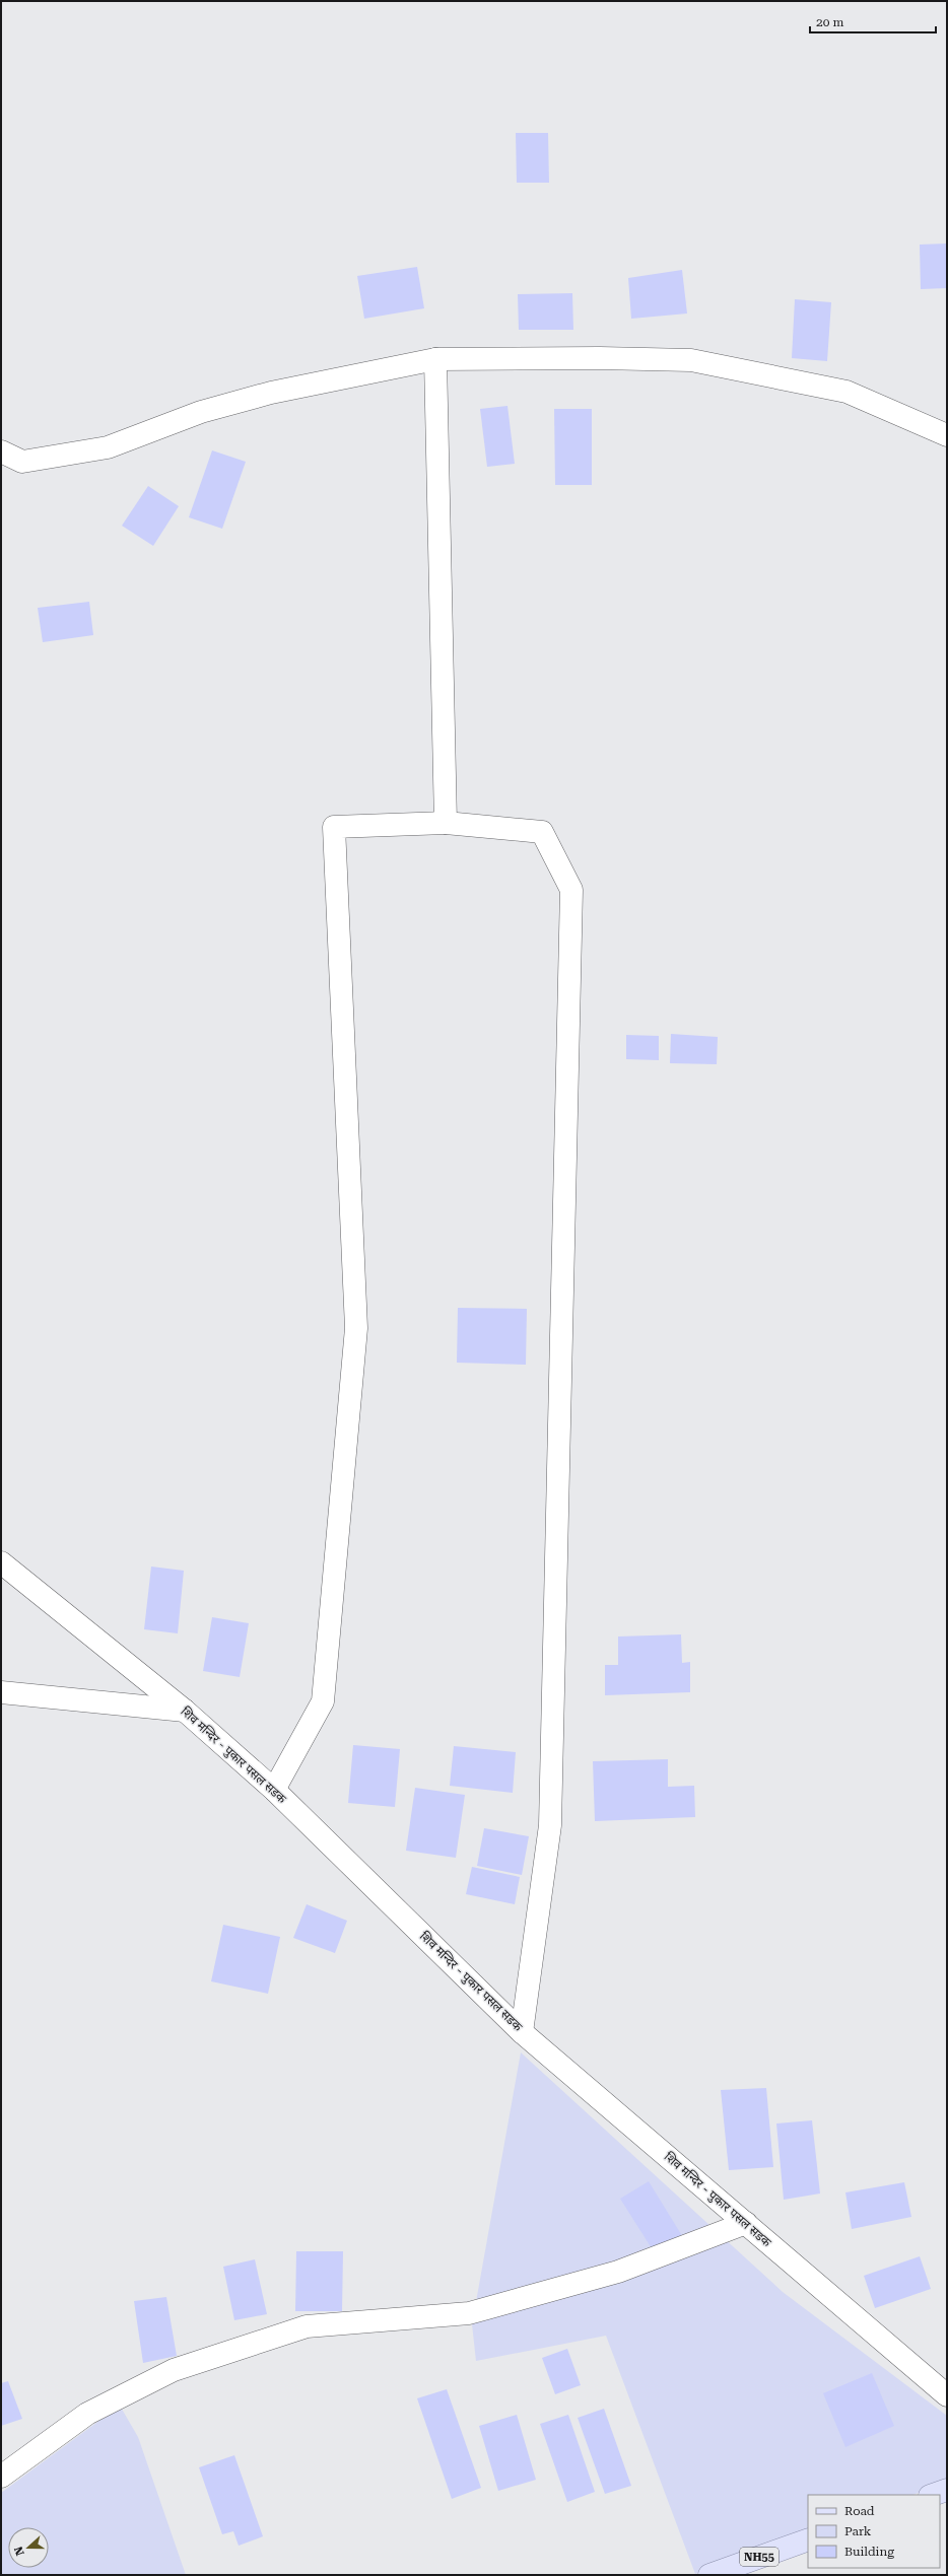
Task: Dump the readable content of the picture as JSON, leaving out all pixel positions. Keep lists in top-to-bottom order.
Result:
{
  "streets": {
    "main road": ["NH55"],
    "street": ["शिव मन्दिर - पुकार पसल सडक"]
  },
  "legend": ["Road", "Park", "Building"],
  "scale_bar": "20 m",
  "north": "left"
}
